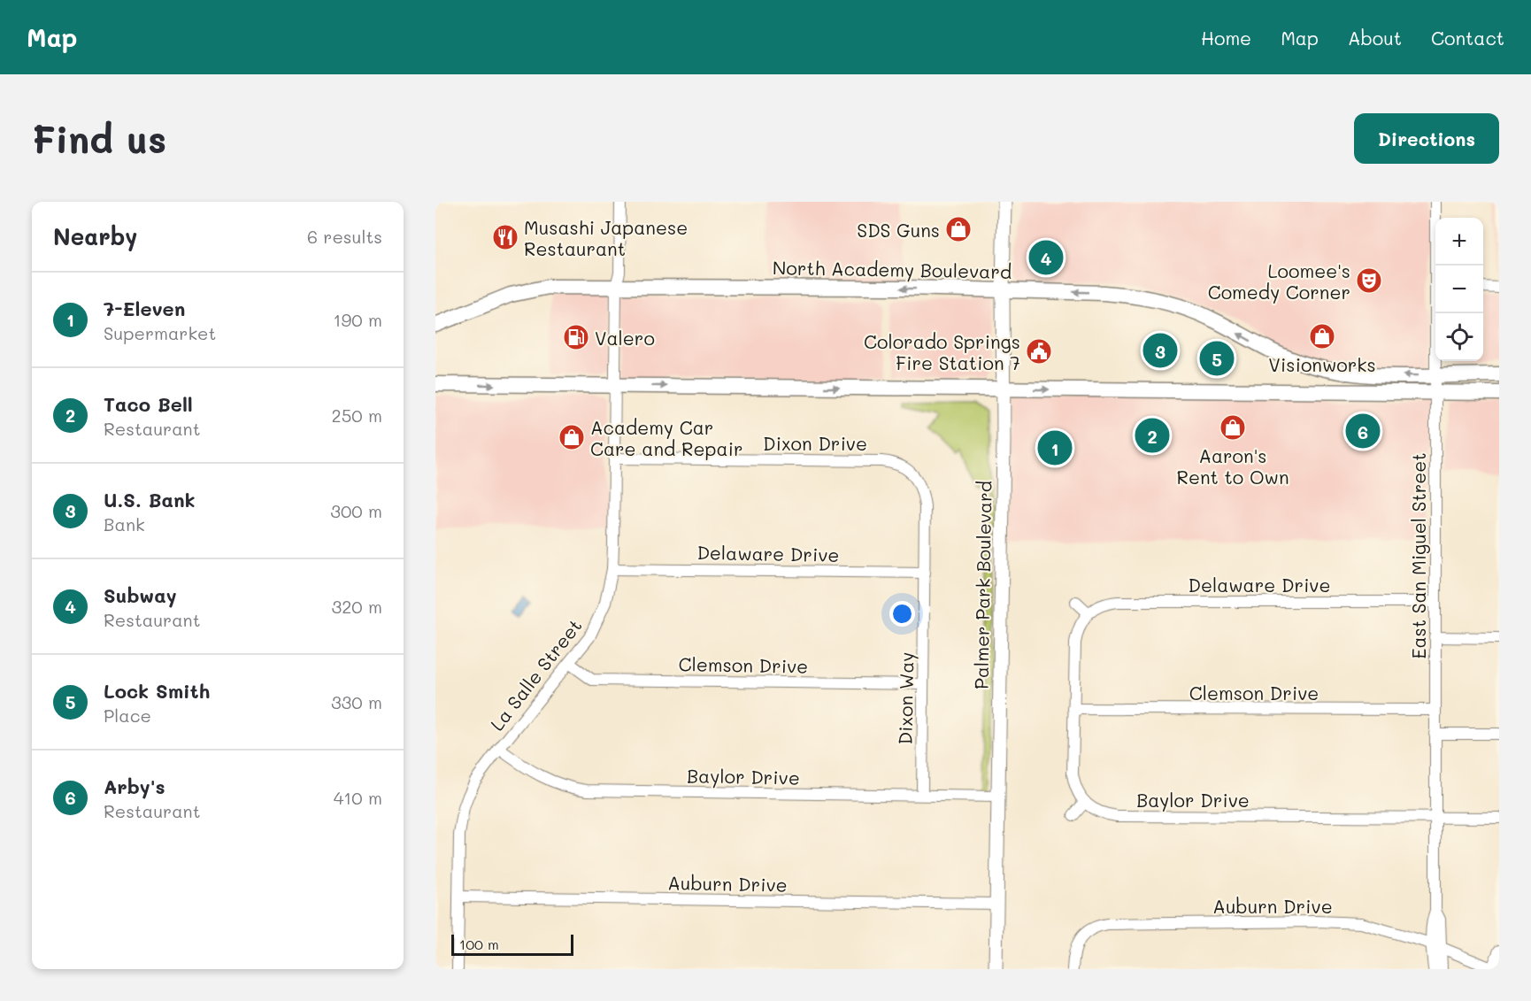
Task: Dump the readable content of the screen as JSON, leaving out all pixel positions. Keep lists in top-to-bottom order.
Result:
{
  "streets": {
    "highway": ["North Academy Boulevard"],
    "main road": ["Palmer Park Boulevard"],
    "street": [
      "Dixon Drive",
      "Delaware Drive",
      "East San Miguel Street",
      "Clemson Drive",
      "La Salle Street",
      "Dixon Way",
      "Baylor Drive",
      "Auburn Drive"
    ]
  },
  "crossings": [
    ["North Academy Boulevard", "East San Miguel Street"],
    ["North Academy Boulevard", "Palmer Park Boulevard"],
    ["North Academy Boulevard", "La Salle Street"],
    ["Dixon Drive", "La Salle Street"],
    ["Dixon Drive", "Dixon Way"],
    ["Delaware Drive", "East San Miguel Street"],
    ["Delaware Drive", "La Salle Street"],
    ["Delaware Drive", "Dixon Way"],
    ["East San Miguel Street", "Clemson Drive"],
    ["East San Miguel Street", "Baylor Drive"],
    ["East San Miguel Street", "Auburn Drive"],
    ["Palmer Park Boulevard", "Baylor Drive"],
    ["Palmer Park Boulevard", "Auburn Drive"],
    ["Clemson Drive", "La Salle Street"],
    ["Clemson Drive", "Dixon Way"],
    ["La Salle Street", "Baylor Drive"],
    ["La Salle Street", "Auburn Drive"],
    ["Dixon Way", "Baylor Drive"]
  ],
  "places": {
    "shop": [
      "SDS Guns",
      "Visionworks",
      "Aaron's Rent to Own",
      "Academy Car Care and Repair"
    ],
    "restaurant": ["Musashi Japanese Restaurant"],
    "theatre": ["Loomee's Comedy Corner"],
    "fuel station": ["Valero"],
    "public building": ["Colorado Springs Fire Station 7"]
  },
  "scale_bar": "100 m",
  "page": {
    "header": "Map",
    "nav": [
      "Home",
      "Map",
      "About",
      "Contact"
    ],
    "buttons": "Directions",
    "title": "Find us",
    "heading": ["Nearby", "6 results"],
    "map_buttons": ["+", "−"],
    "pins": [
      "4",
      "3",
      "5",
      "6",
      "2",
      "1"
    ],
    "list": [
      {
        "mark": "1",
        "name": "7-Eleven",
        "note": "Supermarket",
        "value": "190 m"
      },
      {
        "mark": "2",
        "name": "Taco Bell",
        "note": "Restaurant",
        "value": "250 m"
      },
      {
        "mark": "3",
        "name": "U.S. Bank",
        "note": "Bank",
        "value": "300 m"
      },
      {
        "mark": "4",
        "name": "Subway",
        "note": "Restaurant",
        "value": "320 m"
      },
      {
        "mark": "5",
        "name": "Lock Smith",
        "note": "Place",
        "value": "330 m"
      },
      {
        "mark": "6",
        "name": "Arby's",
        "note": "Restaurant",
        "value": "410 m"
      }
    ],
    "scale": "100 m"
  }
}
